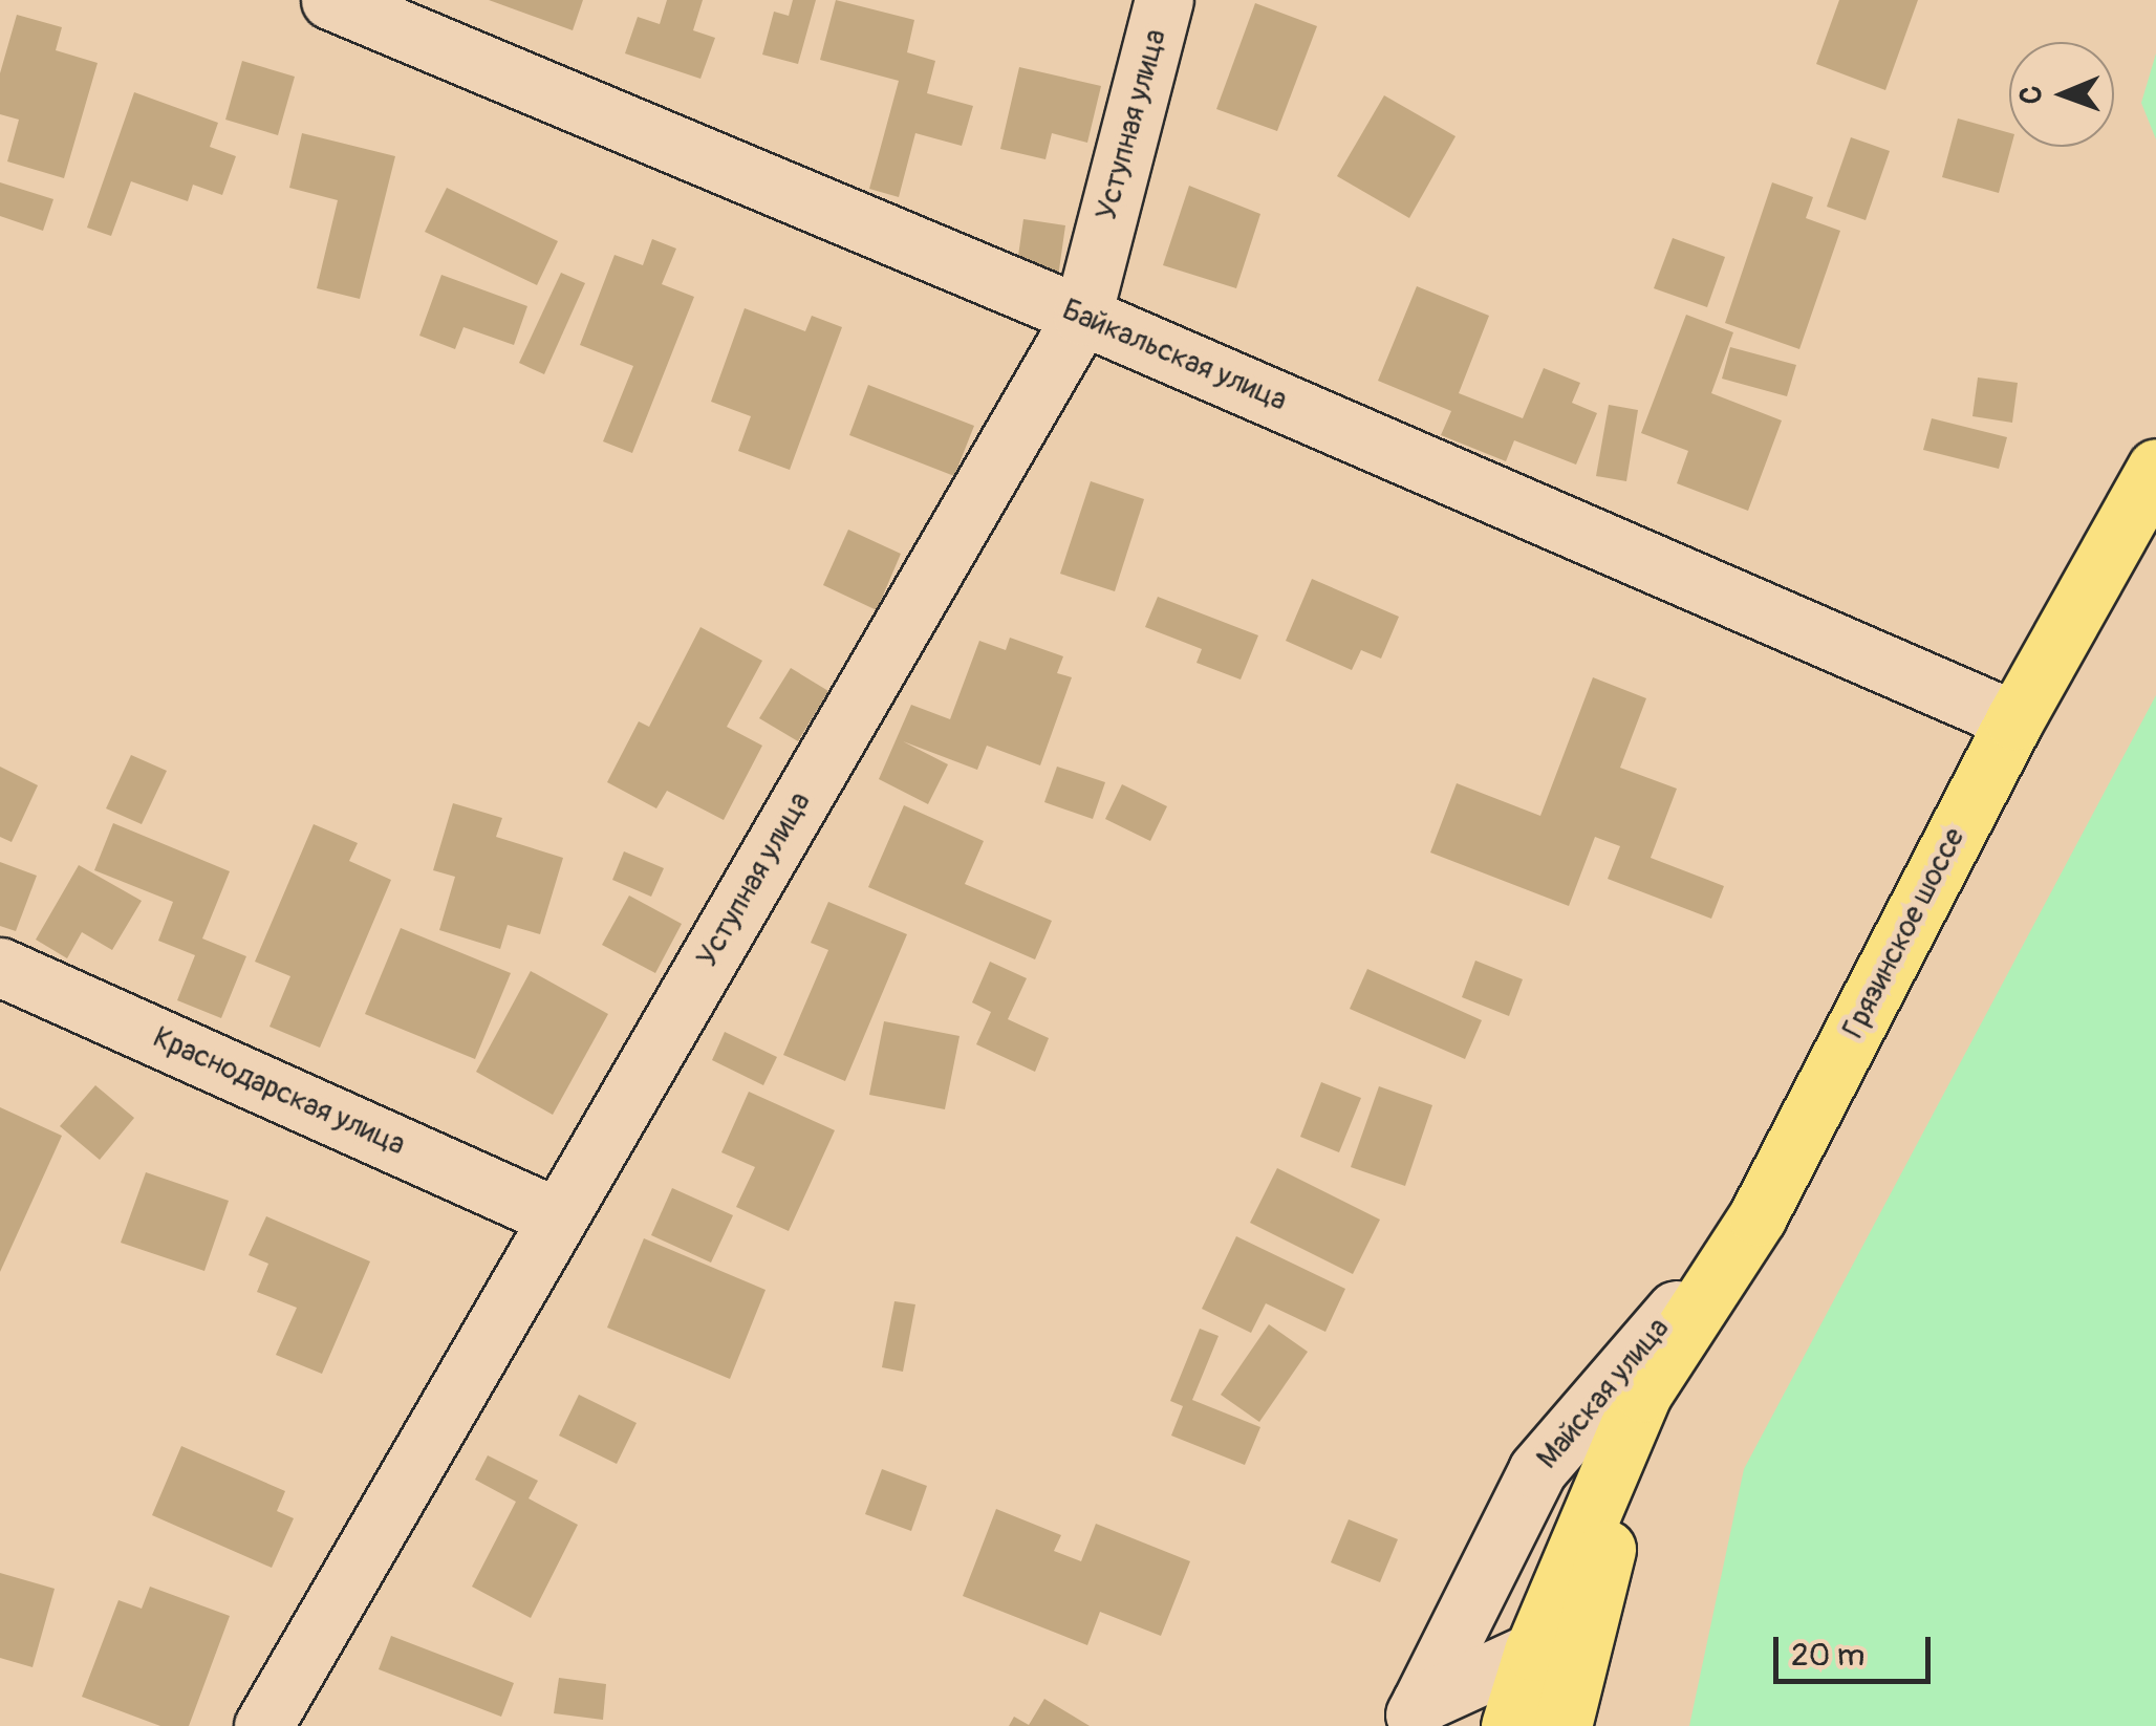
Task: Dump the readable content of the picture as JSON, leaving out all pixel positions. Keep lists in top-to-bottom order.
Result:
{
  "streets": {
    "main road": ["Грязинское шоссе"],
    "street": [
      "Уступная улица",
      "Байкальская улица",
      "Краснодарская улица",
      "Майская улица"
    ]
  },
  "crossings": [
    ["Уступная улица", "Байкальская улица"],
    ["Уступная улица", "Краснодарская улица"],
    ["Байкальская улица", "Грязинское шоссе"],
    ["Грязинское шоссе", "Майская улица"]
  ],
  "scale_bar": "20 m",
  "north": "left"
}
